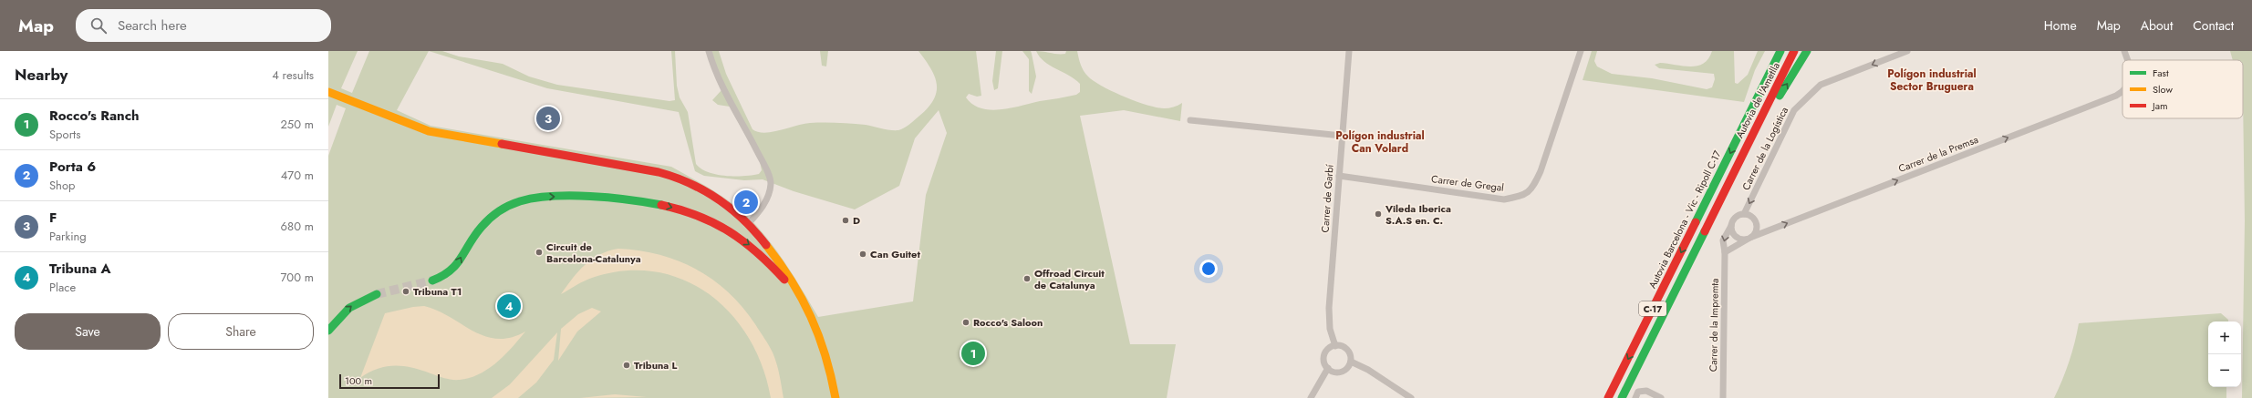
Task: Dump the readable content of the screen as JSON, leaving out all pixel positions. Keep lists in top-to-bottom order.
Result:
{
  "streets": {
    "main road": ["Autovia de l'Ametlla", "Autovia Barcelona - Vic - Ripoll C-17", "C-17"],
    "street": [
      "Carrer de la Logística",
      "Carrer de la Premsa",
      "Carrer de Gregal",
      "Carrer de Garbí",
      "Carrer de la Impremta"
    ]
  },
  "crossings": [
    ["Autovia de l'Ametlla", "C-17"],
    ["Carrer de la Logística", "Carrer de la Premsa"],
    ["Carrer de la Logística", "Carrer de la Impremta"],
    ["Carrer de la Premsa", "Carrer de la Impremta"],
    ["Carrer de Gregal", "Carrer de Garbí"]
  ],
  "one_way": ["Carrer de la Logística", "Carrer de la Premsa"],
  "districts": ["Polígon industrial Sector Bruguera", "Polígon industrial Can Volard"],
  "places": [
    "Vileda Iberica S.A.S en. C.",
    "D",
    "Circuit de Barcelona-Catalunya",
    "Can Guitet",
    "Offroad Circuit de Catalunya",
    "Tribuna T1",
    "Rocco's Saloon",
    "Tribuna L"
  ],
  "legend": ["Fast", "Slow", "Jam"],
  "scale_bar": "100 m",
  "page": {
    "header": "Map",
    "search": "Search here",
    "nav": [
      "Home",
      "Map",
      "About",
      "Contact"
    ],
    "heading": ["Nearby", "4 results"],
    "list": [
      {
        "mark": "1",
        "name": "Rocco's Ranch",
        "note": "Sports",
        "value": "250 m"
      },
      {
        "mark": "2",
        "name": "Porta 6",
        "note": "Shop",
        "value": "470 m"
      },
      {
        "mark": "3",
        "name": "F",
        "note": "Parking",
        "value": "680 m"
      },
      {
        "mark": "4",
        "name": "Tribuna A",
        "note": "Place",
        "value": "700 m"
      }
    ],
    "pins": [
      "3",
      "2",
      "4",
      "1"
    ],
    "buttons": ["Save", "Share"],
    "map_buttons": ["+", "−"],
    "scale": "100 m"
  }
}
